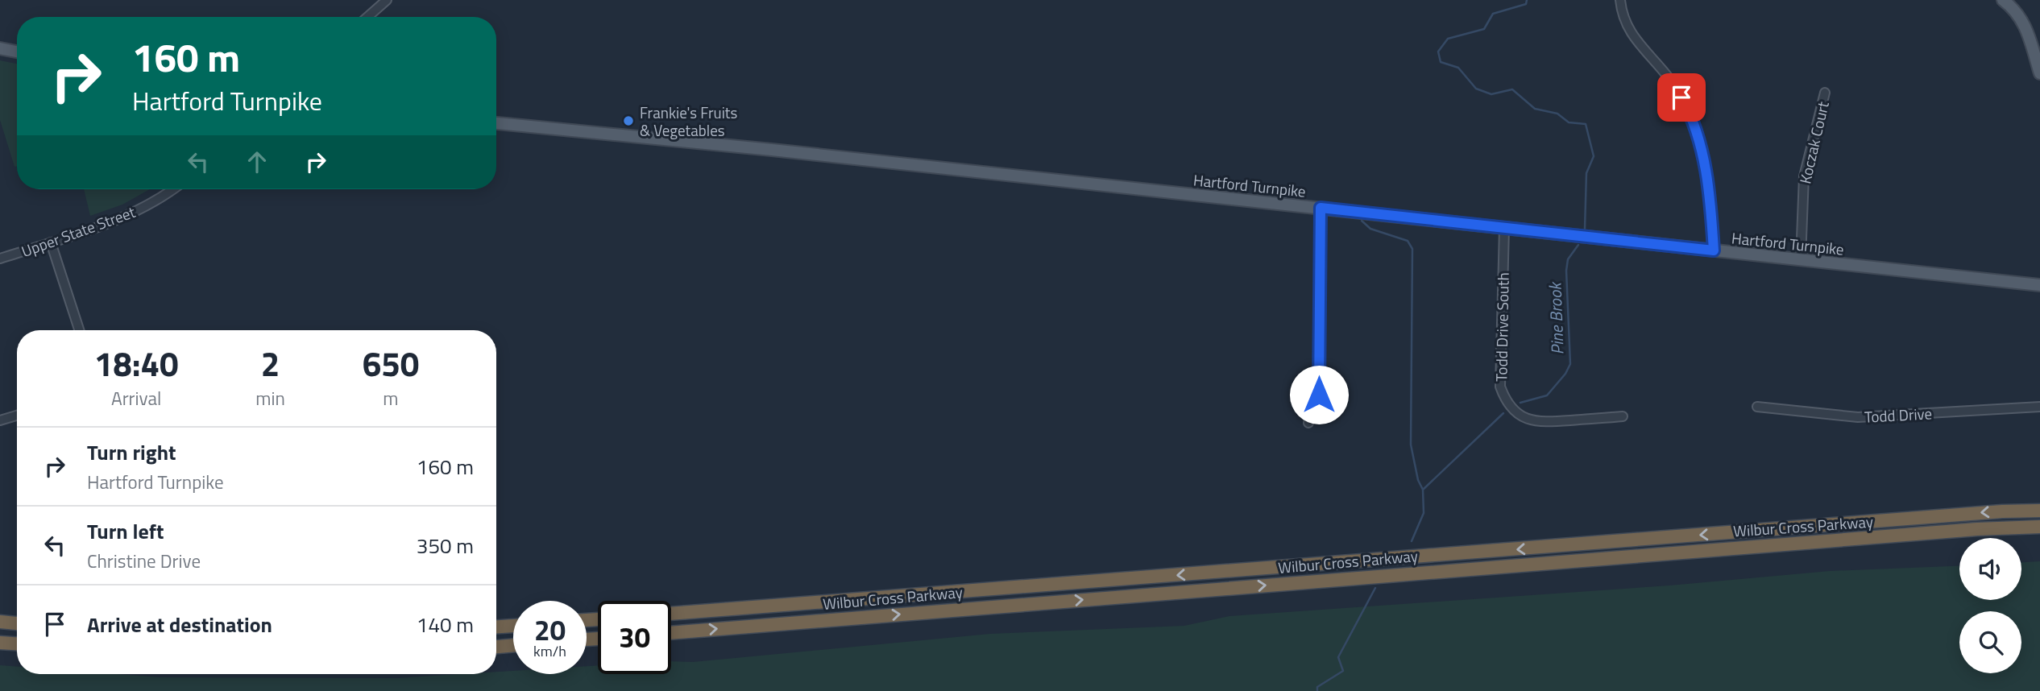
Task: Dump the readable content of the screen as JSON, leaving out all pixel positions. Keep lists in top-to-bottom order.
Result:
{
  "streets": {
    "highway": ["Wilbur Cross Parkway"],
    "main road": ["Hartford Turnpike"],
    "street": [
      "Koczak Court",
      "Upper State Street",
      "Todd Drive South",
      "Todd Drive"
    ]
  },
  "crossings": [
    ["Koczak Court", "Hartford Turnpike"],
    ["Hartford Turnpike", "Todd Drive South"]
  ],
  "water": ["Pine Brook"],
  "places": ["Frankie's Fruits & Vegetables"],
  "page": {
    "turn": ["160 m", "Hartford Turnpike"],
    "eta": [
      "18:40",
      "Arrival",
      "2",
      "min",
      "650",
      "m"
    ],
    "list": [
      {
        "name": "Turn right",
        "note": "Hartford Turnpike",
        "value": "160 m"
      },
      {
        "name": "Turn left",
        "note": "Christine Drive",
        "value": "350 m"
      },
      {
        "name": "Arrive at destination",
        "value": "140 m"
      }
    ],
    "speed": "20 km/h",
    "limit": "30"
  }
}
